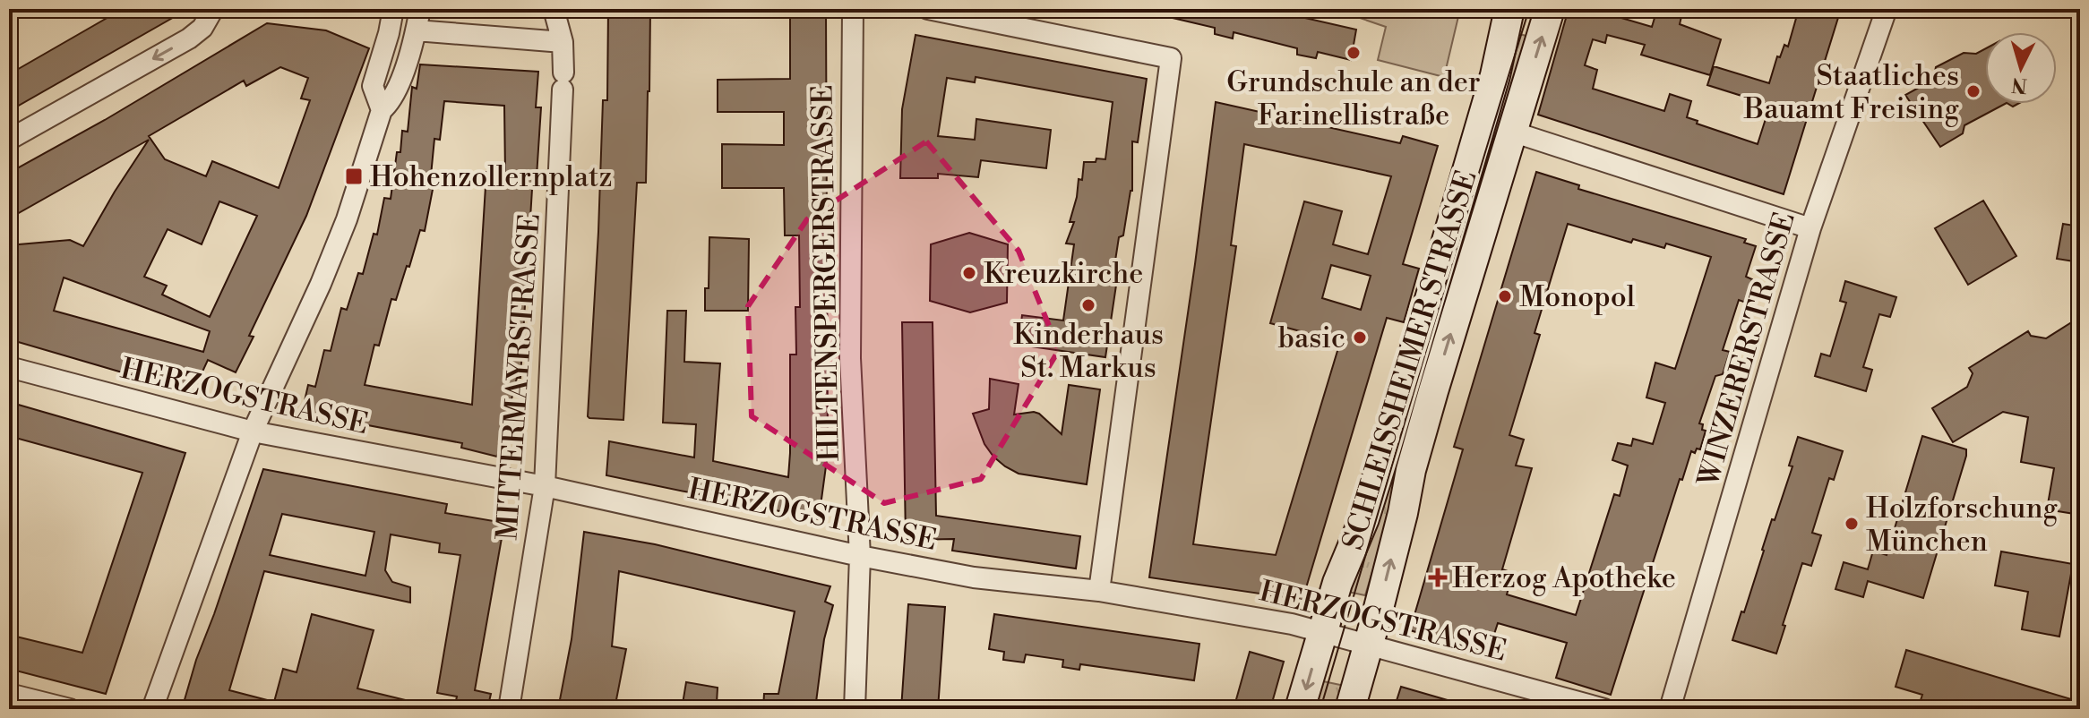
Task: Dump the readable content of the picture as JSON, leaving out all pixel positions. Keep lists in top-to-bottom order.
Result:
{
  "streets": {
    "main road": ["SCHLEISSHEIMER STRASSE"],
    "street": [
      "HILTENSPERGERSTRASSE",
      "WINZERERSTRASSE",
      "MITTERMAYRSTRASSE",
      "HERZOGSTRASSE"
    ]
  },
  "crossings": [
    ["HILTENSPERGERSTRASSE", "HERZOGSTRASSE"],
    ["SCHLEISSHEIMER STRASSE", "HERZOGSTRASSE"],
    ["MITTERMAYRSTRASSE", "HERZOGSTRASSE"]
  ],
  "places": {
    "other": [
      "Grundschule an der Farinellistraße",
      "Staatliches Bauamt Freising",
      "Kreuzkirche",
      "Monopol",
      "Kinderhaus St. Markus",
      "basic",
      "Holzforschung München"
    ],
    "transit": ["Hohenzollernplatz"],
    "health": ["Herzog Apotheke"]
  },
  "north": "bottom"
}
